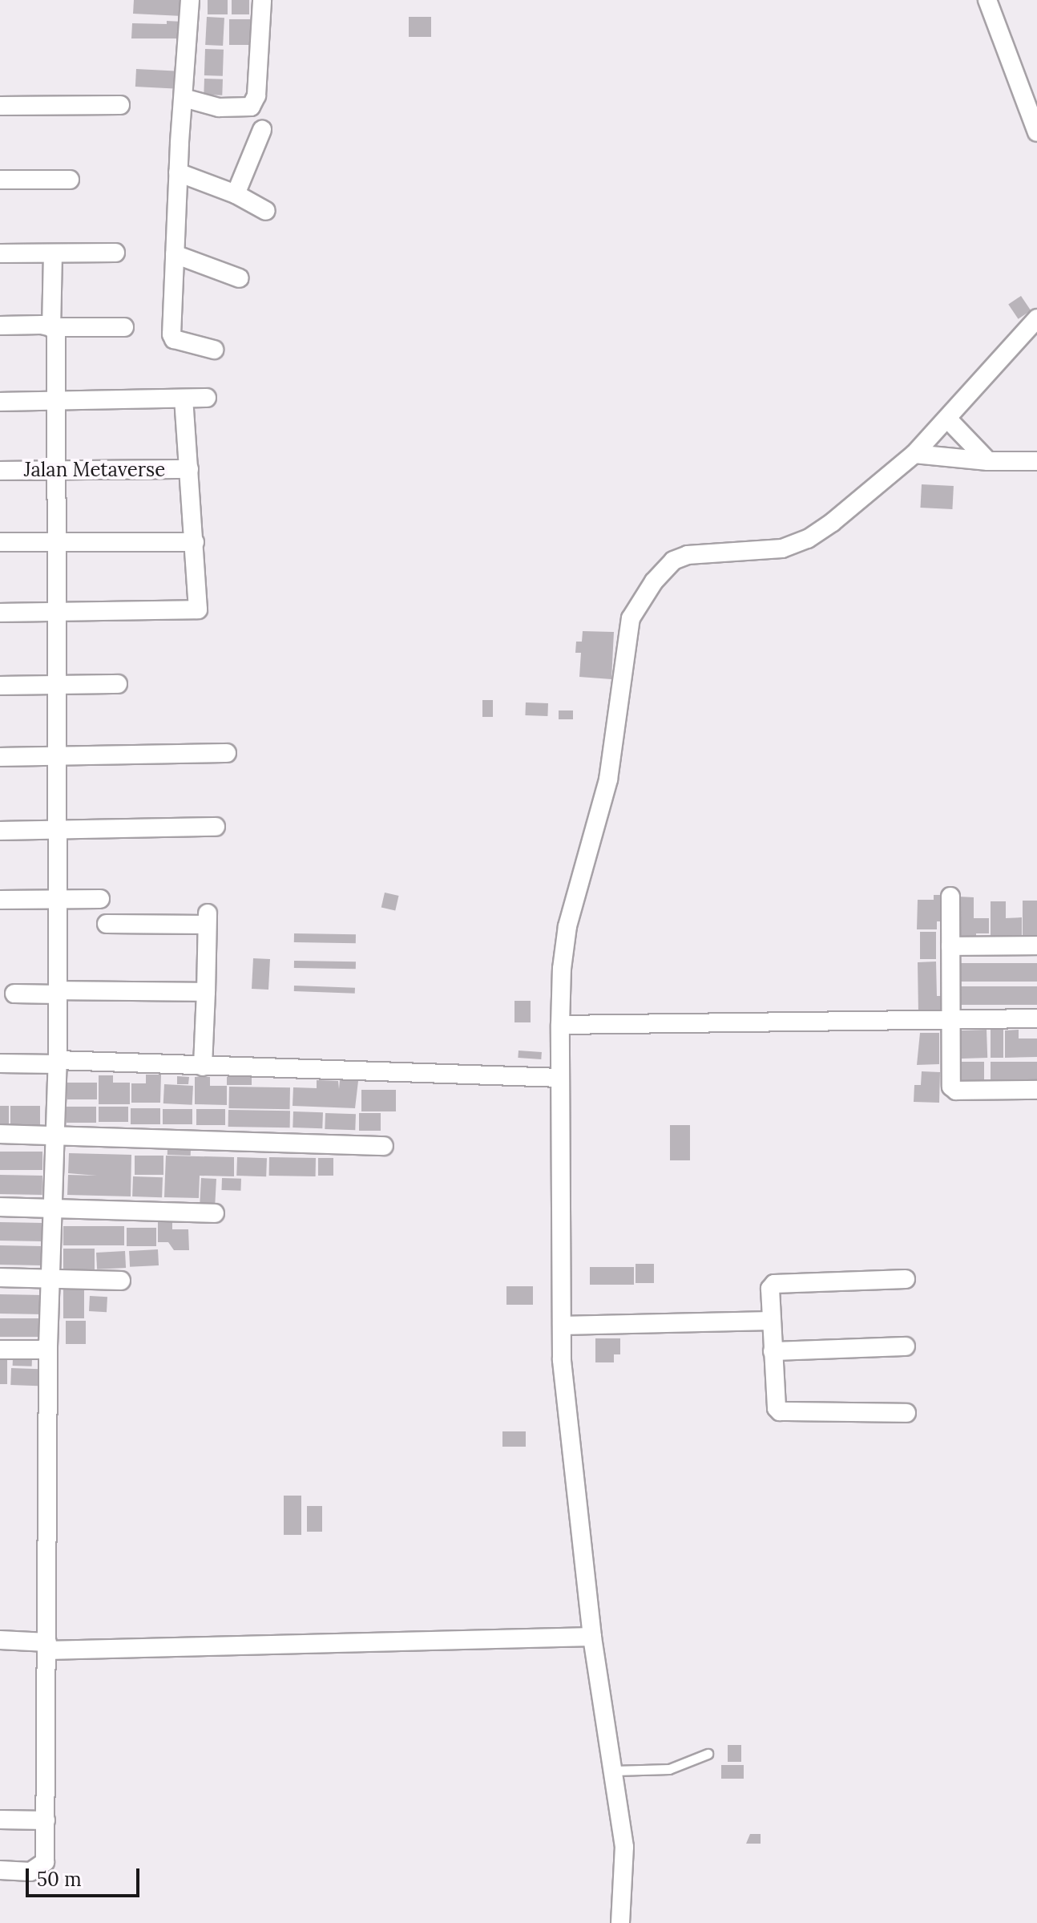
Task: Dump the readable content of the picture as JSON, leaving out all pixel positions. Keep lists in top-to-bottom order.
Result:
{
  "streets": {
    "street": ["Jalan Metaverse"]
  },
  "scale_bar": "50 m"
}
